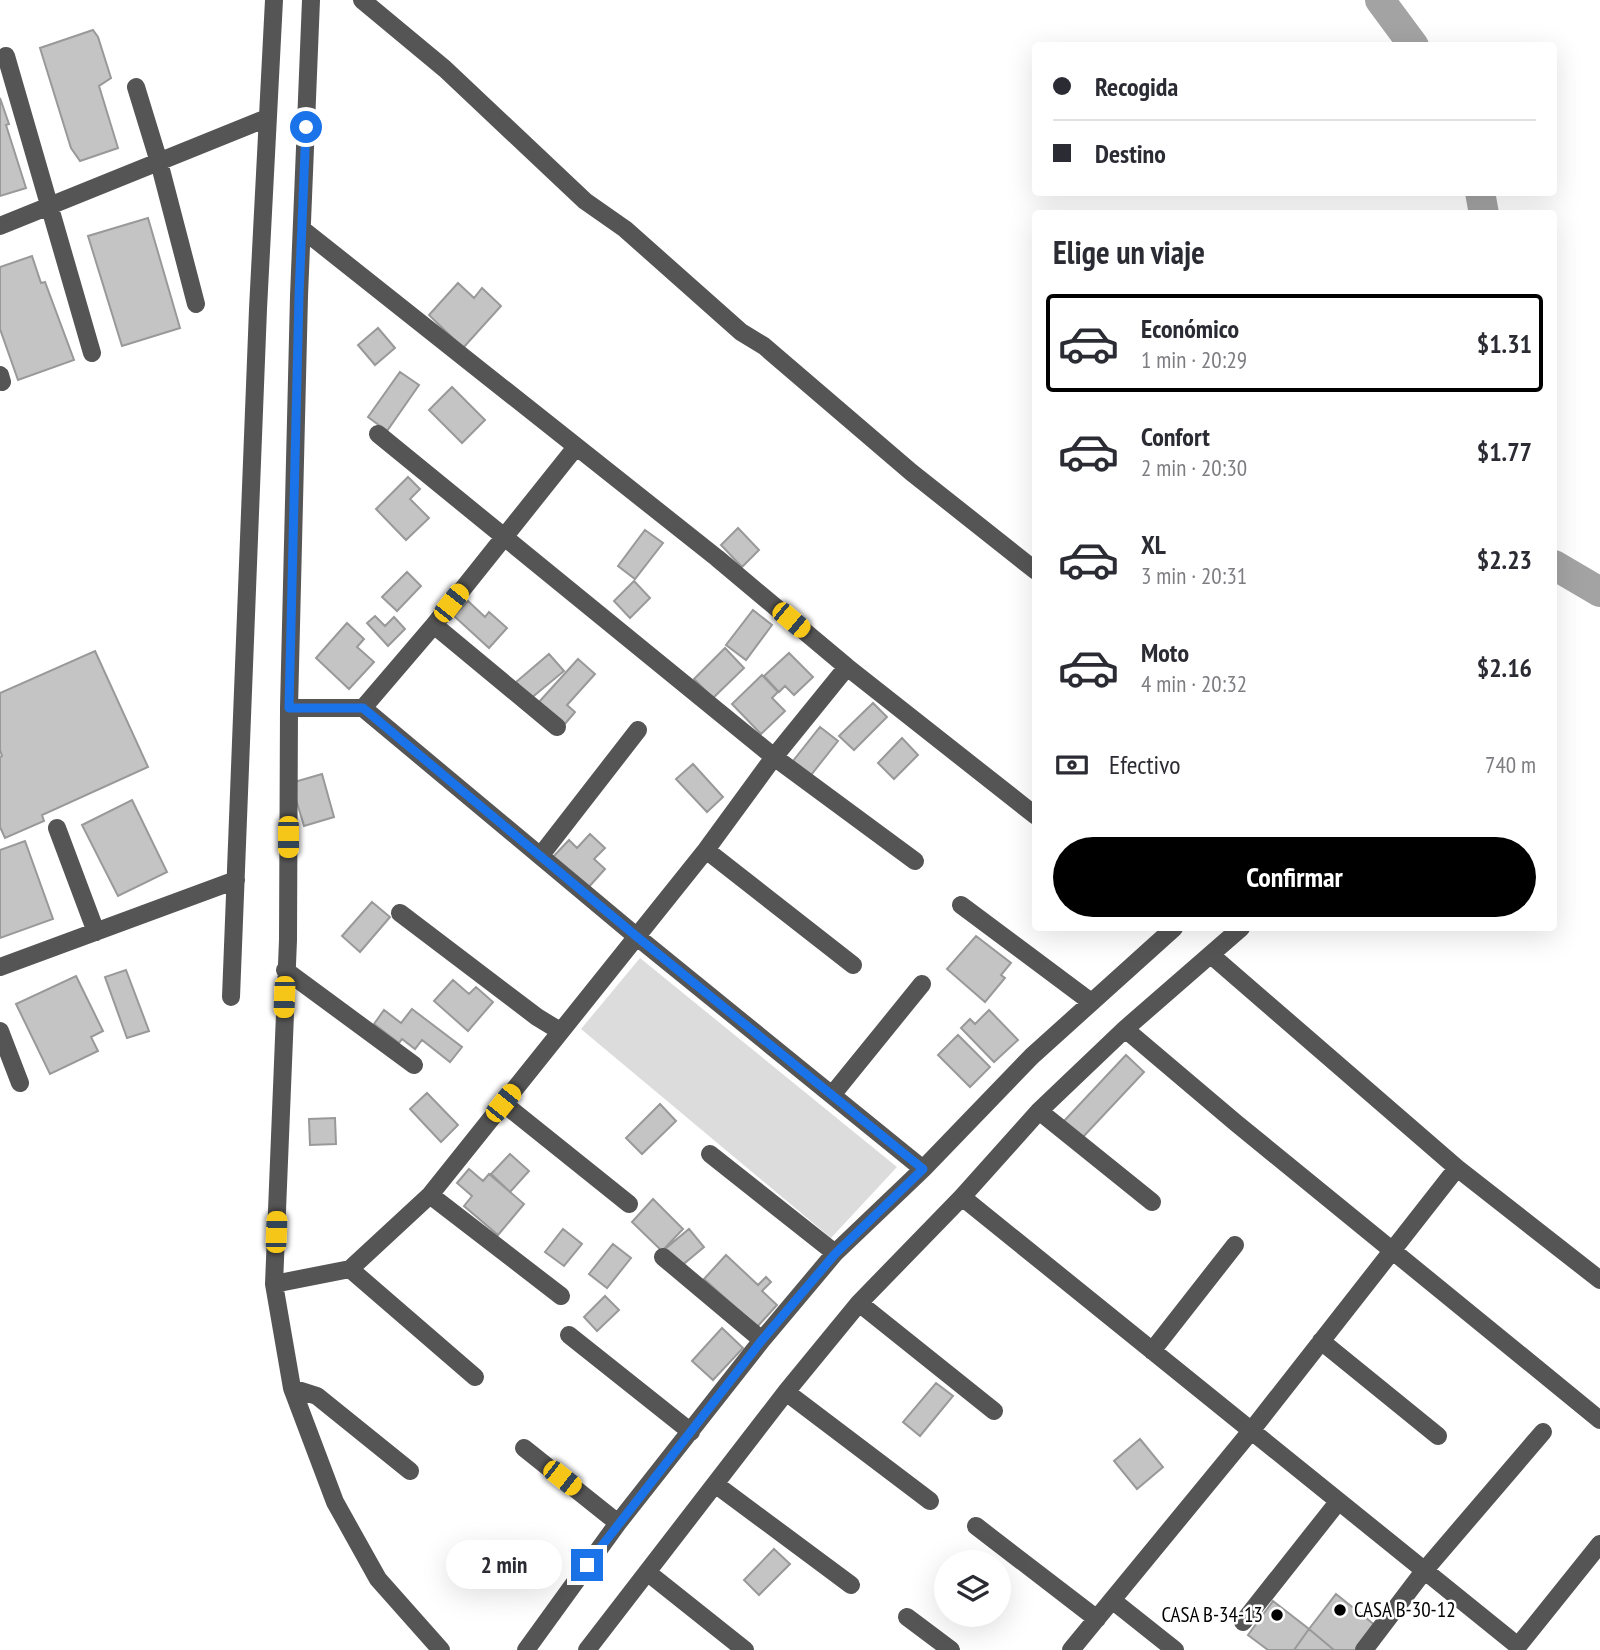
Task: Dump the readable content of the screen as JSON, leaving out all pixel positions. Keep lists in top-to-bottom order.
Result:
{
  "places": ["CASA B-30-12", "CASA B-34-13"],
  "page": {
    "banner": ["Recogida", "Destino"],
    "heading": "Elige un viaje",
    "list": [
      {
        "name": "Económico",
        "note": "1 min · 20:29",
        "value": "$1.31"
      },
      {
        "name": "Confort",
        "note": "2 min · 20:30",
        "value": "$1.77"
      },
      {
        "name": "XL",
        "note": "3 min · 20:31",
        "value": "$2.23"
      },
      {
        "name": "Moto",
        "note": "4 min · 20:32",
        "value": "$2.16"
      }
    ],
    "pay": ["Efectivo", "740 m"],
    "buttons": "Confirmar",
    "bubble": "2 min"
  }
}
